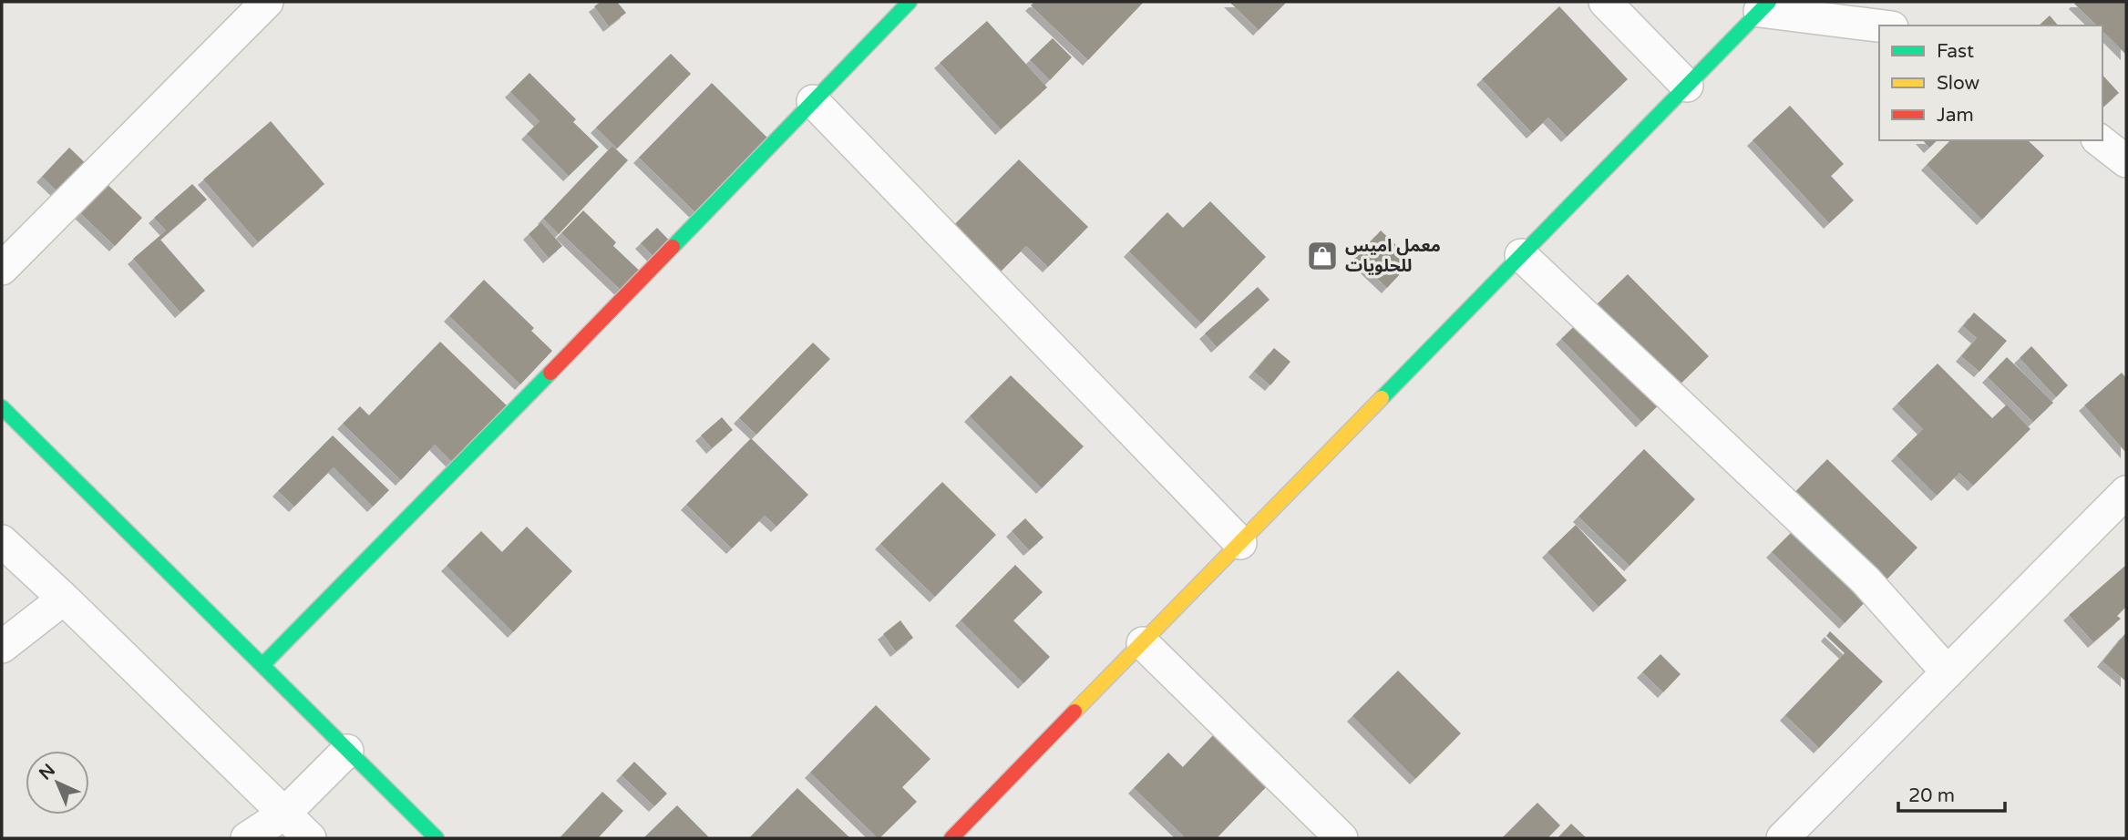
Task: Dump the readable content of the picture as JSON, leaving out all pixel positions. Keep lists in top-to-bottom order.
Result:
{
  "places": {
    "shop": ["معمل اميس للحلويات"]
  },
  "legend": ["Fast", "Slow", "Jam"],
  "scale_bar": "20 m",
  "north": "top left"
}
